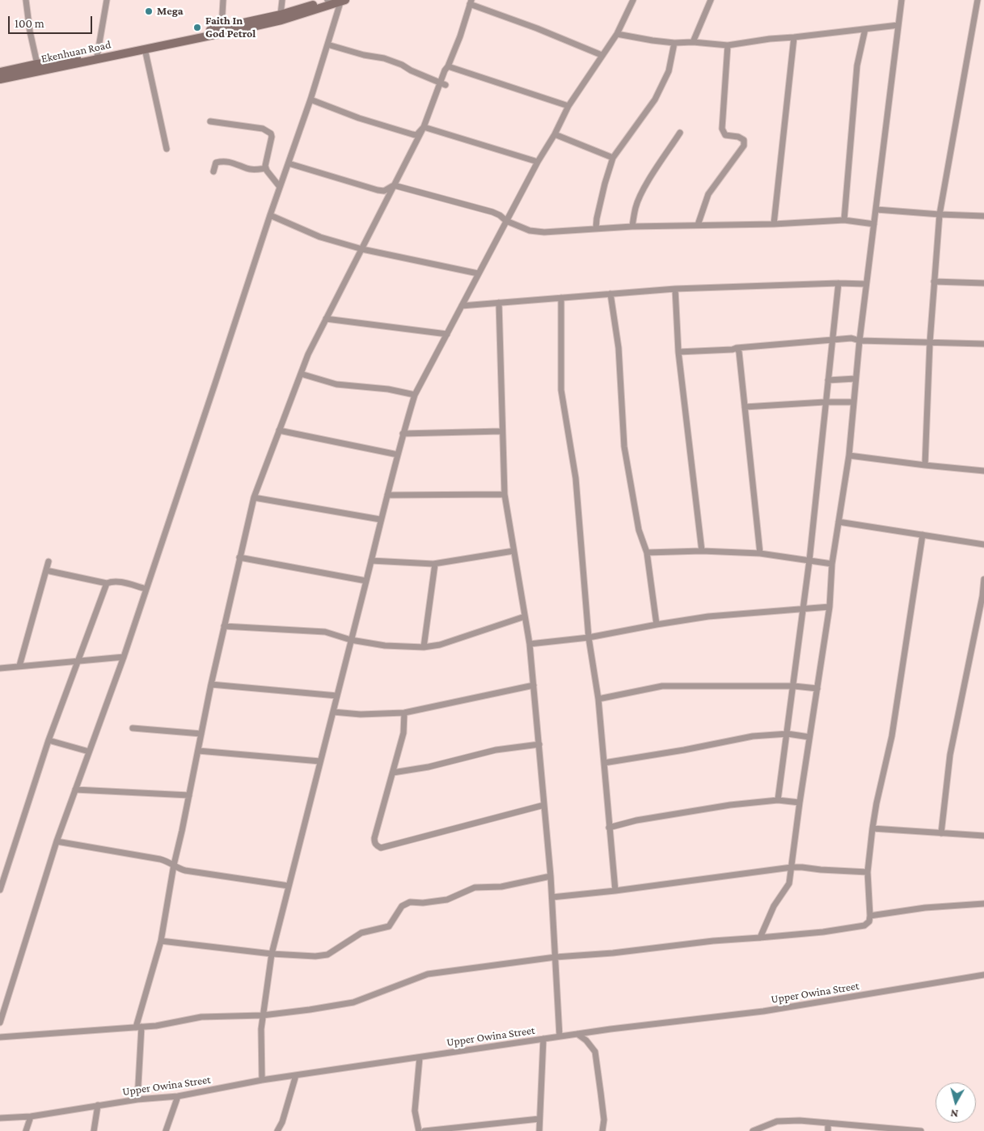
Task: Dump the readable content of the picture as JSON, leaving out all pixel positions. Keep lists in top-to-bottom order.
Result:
{
  "streets": {
    "main road": ["Ekenhuan Road"],
    "street": ["Upper Owina Street"]
  },
  "places": ["Mega", "Faith In God Petrol"],
  "scale_bar": "100 m",
  "north": "bottom"
}
